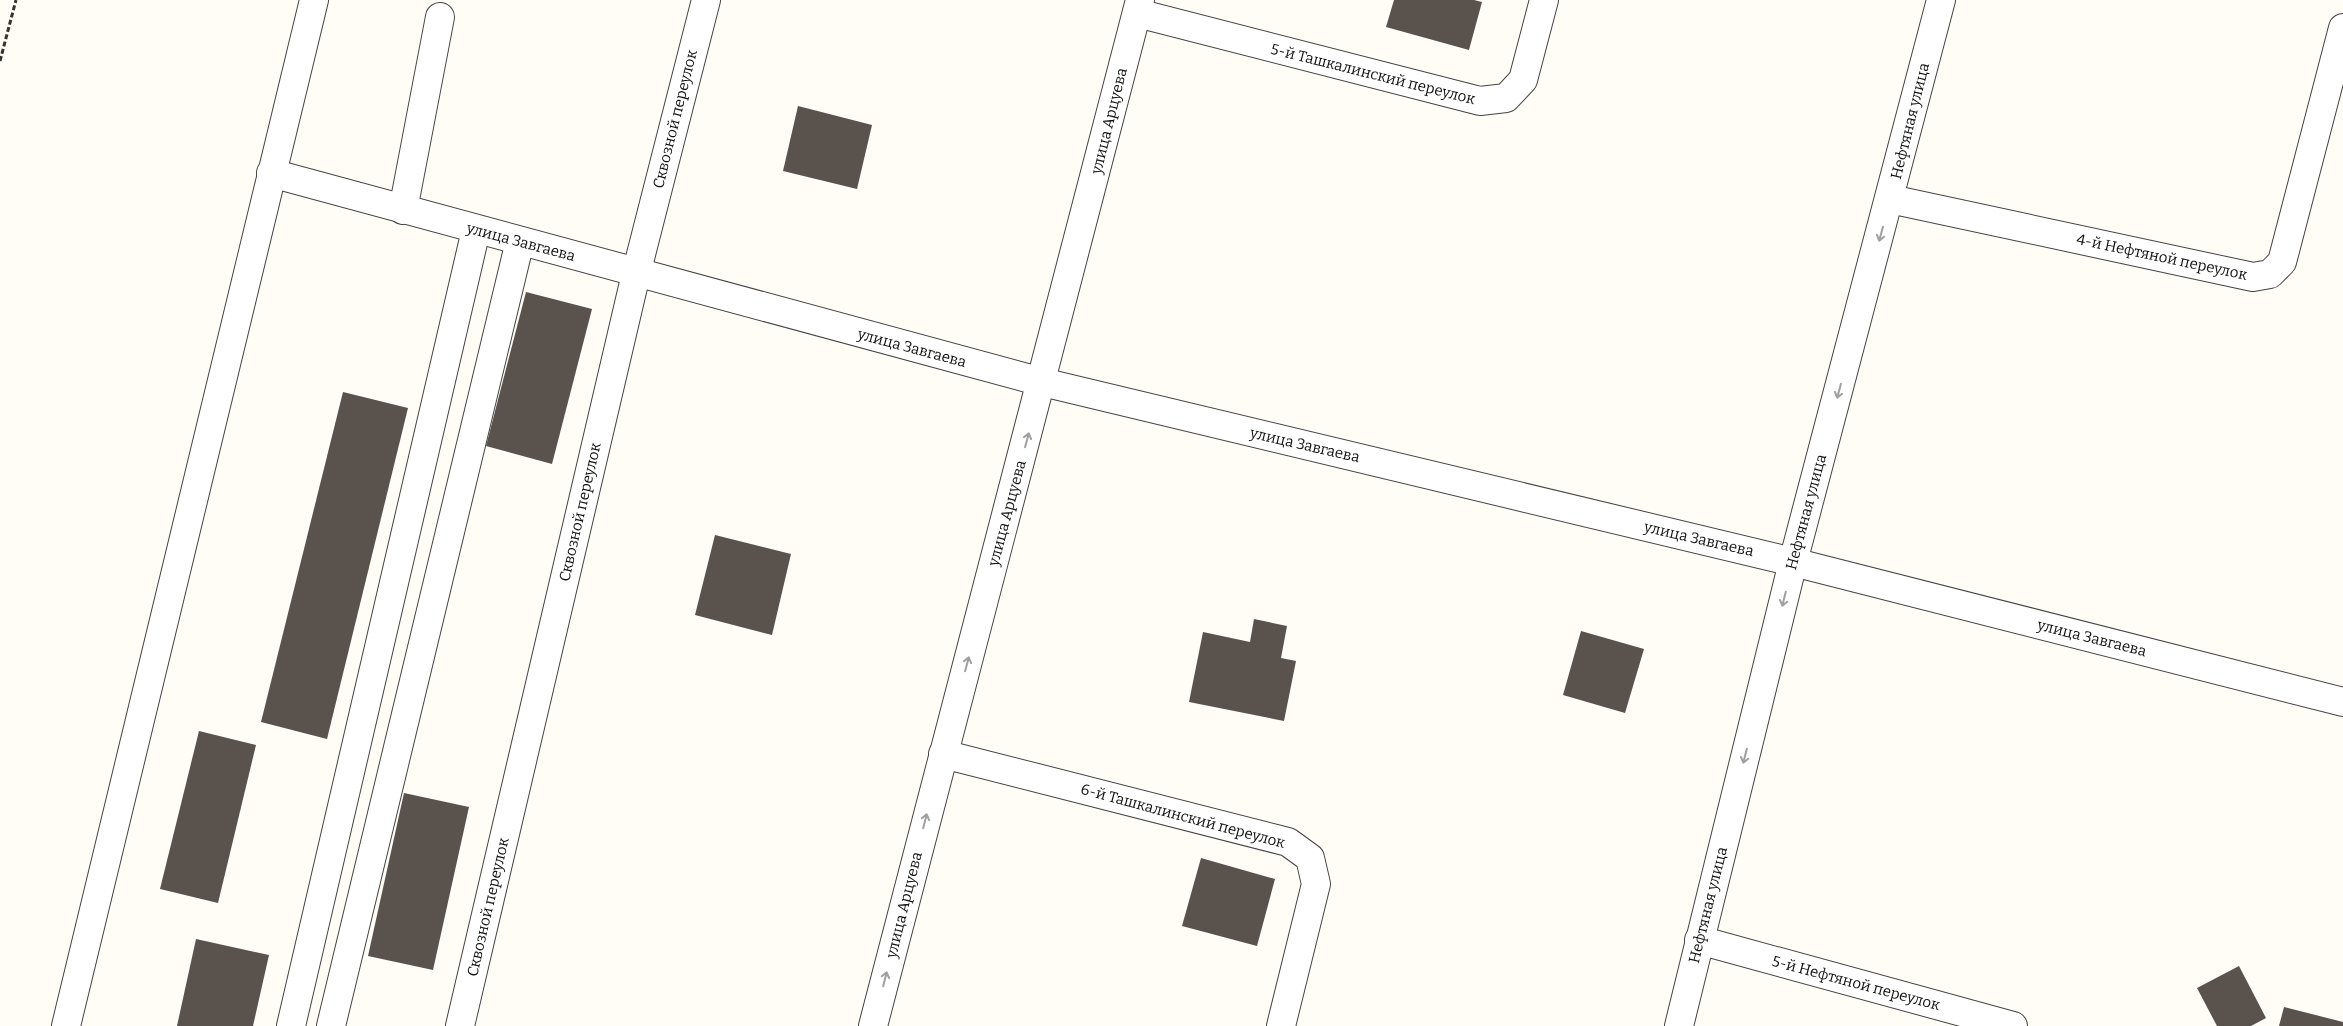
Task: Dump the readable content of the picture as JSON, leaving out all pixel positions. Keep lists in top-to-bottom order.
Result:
{
  "streets": {
    "street": [
      "5-й Ташкалинский переулок",
      "Сквозной переулок",
      "улица Арцуева",
      "Нефтяная улица",
      "улица Завгаева",
      "4-й Нефтяной переулок",
      "6-й Ташкалинский переулок",
      "5-й Нефтяной переулок"
    ]
  },
  "crossings": [
    ["5-й Ташкалинский переулок", "улица Арцуева"],
    ["Сквозной переулок", "улица Завгаева"],
    ["улица Арцуева", "улица Завгаева"],
    ["улица Арцуева", "6-й Ташкалинский переулок"],
    ["Нефтяная улица", "улица Завгаева"],
    ["Нефтяная улица", "4-й Нефтяной переулок"],
    ["Нефтяная улица", "5-й Нефтяной переулок"]
  ],
  "one_way": ["улица Арцуева", "Нефтяная улица"]
}
